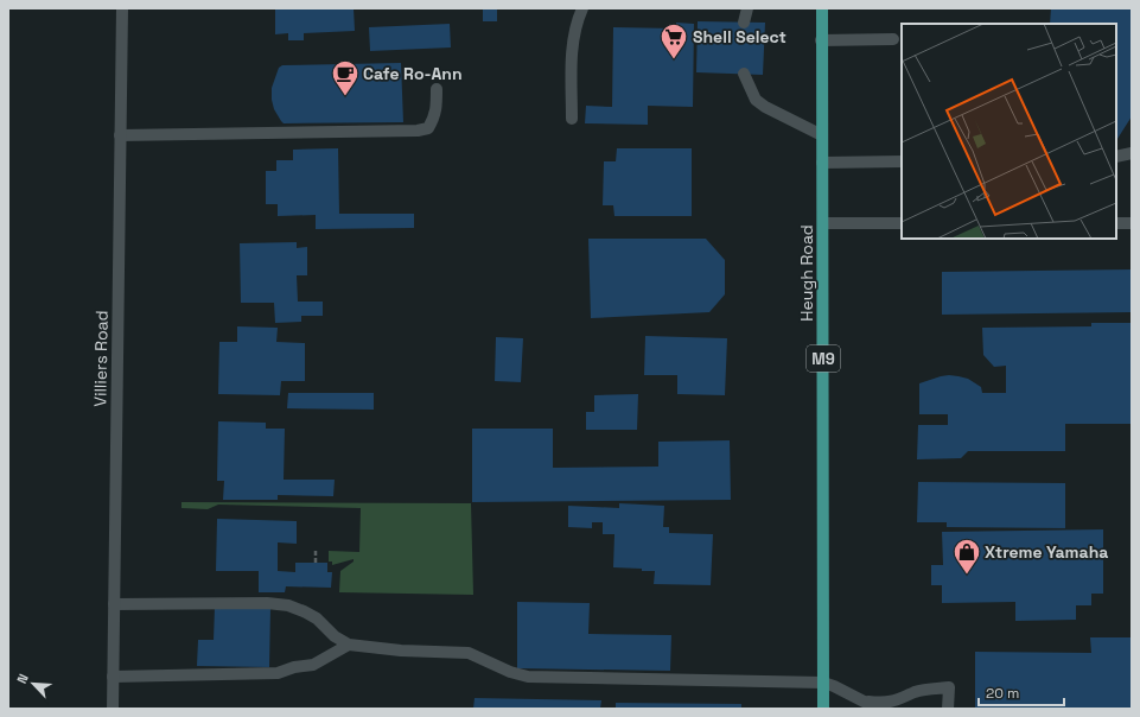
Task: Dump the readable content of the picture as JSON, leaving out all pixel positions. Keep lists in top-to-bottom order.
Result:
{
  "streets": {
    "main road": ["Heugh Road", "M9"],
    "street": ["Villiers Road"]
  },
  "places": {
    "supermarket": ["Shell Select"],
    "cafe": ["Cafe Ro-Ann"],
    "shop": ["Xtreme Yamaha"]
  },
  "scale_bar": "20 m",
  "north": "top left"
}
